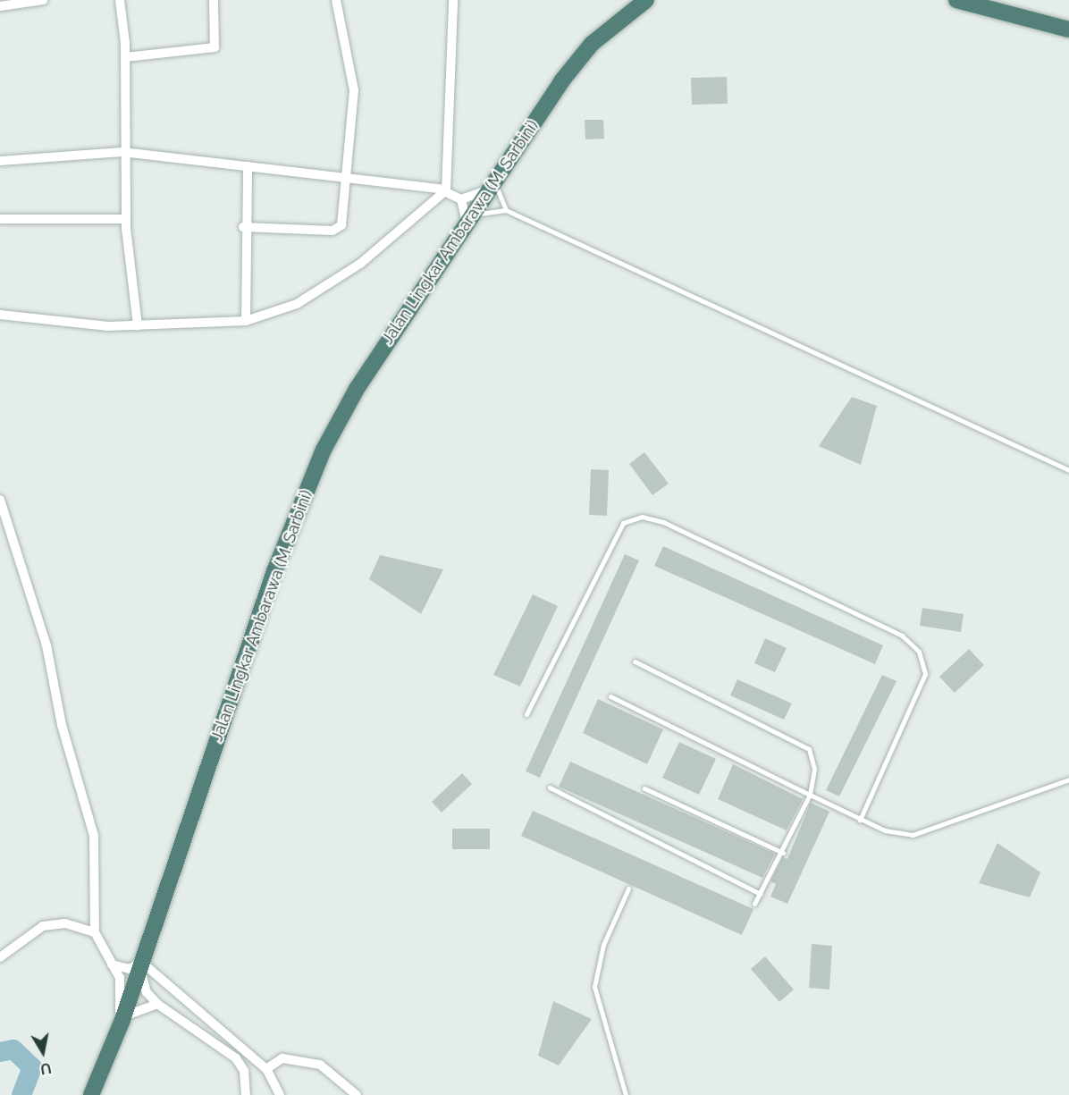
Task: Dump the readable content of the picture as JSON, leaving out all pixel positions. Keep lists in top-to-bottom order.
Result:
{
  "streets": {
    "highway": ["Jalan Lingkar Ambarawa (M. Sarbini)"]
  },
  "north": "bottom"
}
